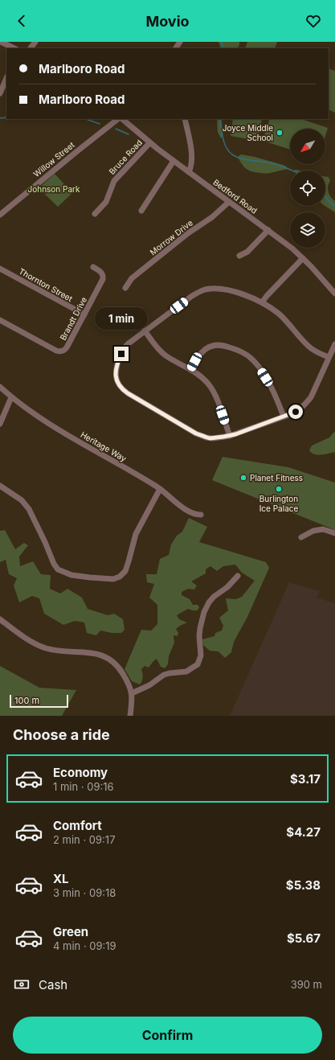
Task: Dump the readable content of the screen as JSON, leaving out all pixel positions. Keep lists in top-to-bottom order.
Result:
{
  "streets": {
    "street": [
      "Bruce Road",
      "Willow Street",
      "Bedford Road",
      "Morrow Drive",
      "Thornton Street",
      "Brandt Drive",
      "Heritage Way"
    ]
  },
  "crossings": [
    ["Bruce Road", "Bedford Road"],
    ["Bedford Road", "Morrow Drive"],
    ["Thornton Street", "Brandt Drive"]
  ],
  "parks": ["Johnson Park"],
  "places": ["Joyce Middle School", "Planet Fitness", "Burlington Ice Palace"],
  "scale_bar": "100 m",
  "north": "bottom left",
  "page": {
    "header": "Movio",
    "banner": ["Marlboro Road", "Marlboro Road"],
    "bubble": "1 min",
    "scale": "100 m",
    "heading": "Choose a ride",
    "list": [
      {
        "name": "Economy",
        "note": "1 min · 09:16",
        "value": "$3.17"
      },
      {
        "name": "Comfort",
        "note": "2 min · 09:17",
        "value": "$4.27"
      },
      {
        "name": "XL",
        "note": "3 min · 09:18",
        "value": "$5.38"
      },
      {
        "name": "Green",
        "note": "4 min · 09:19",
        "value": "$5.67"
      }
    ],
    "pay": ["Cash", "390 m"],
    "buttons": "Confirm"
  }
}
